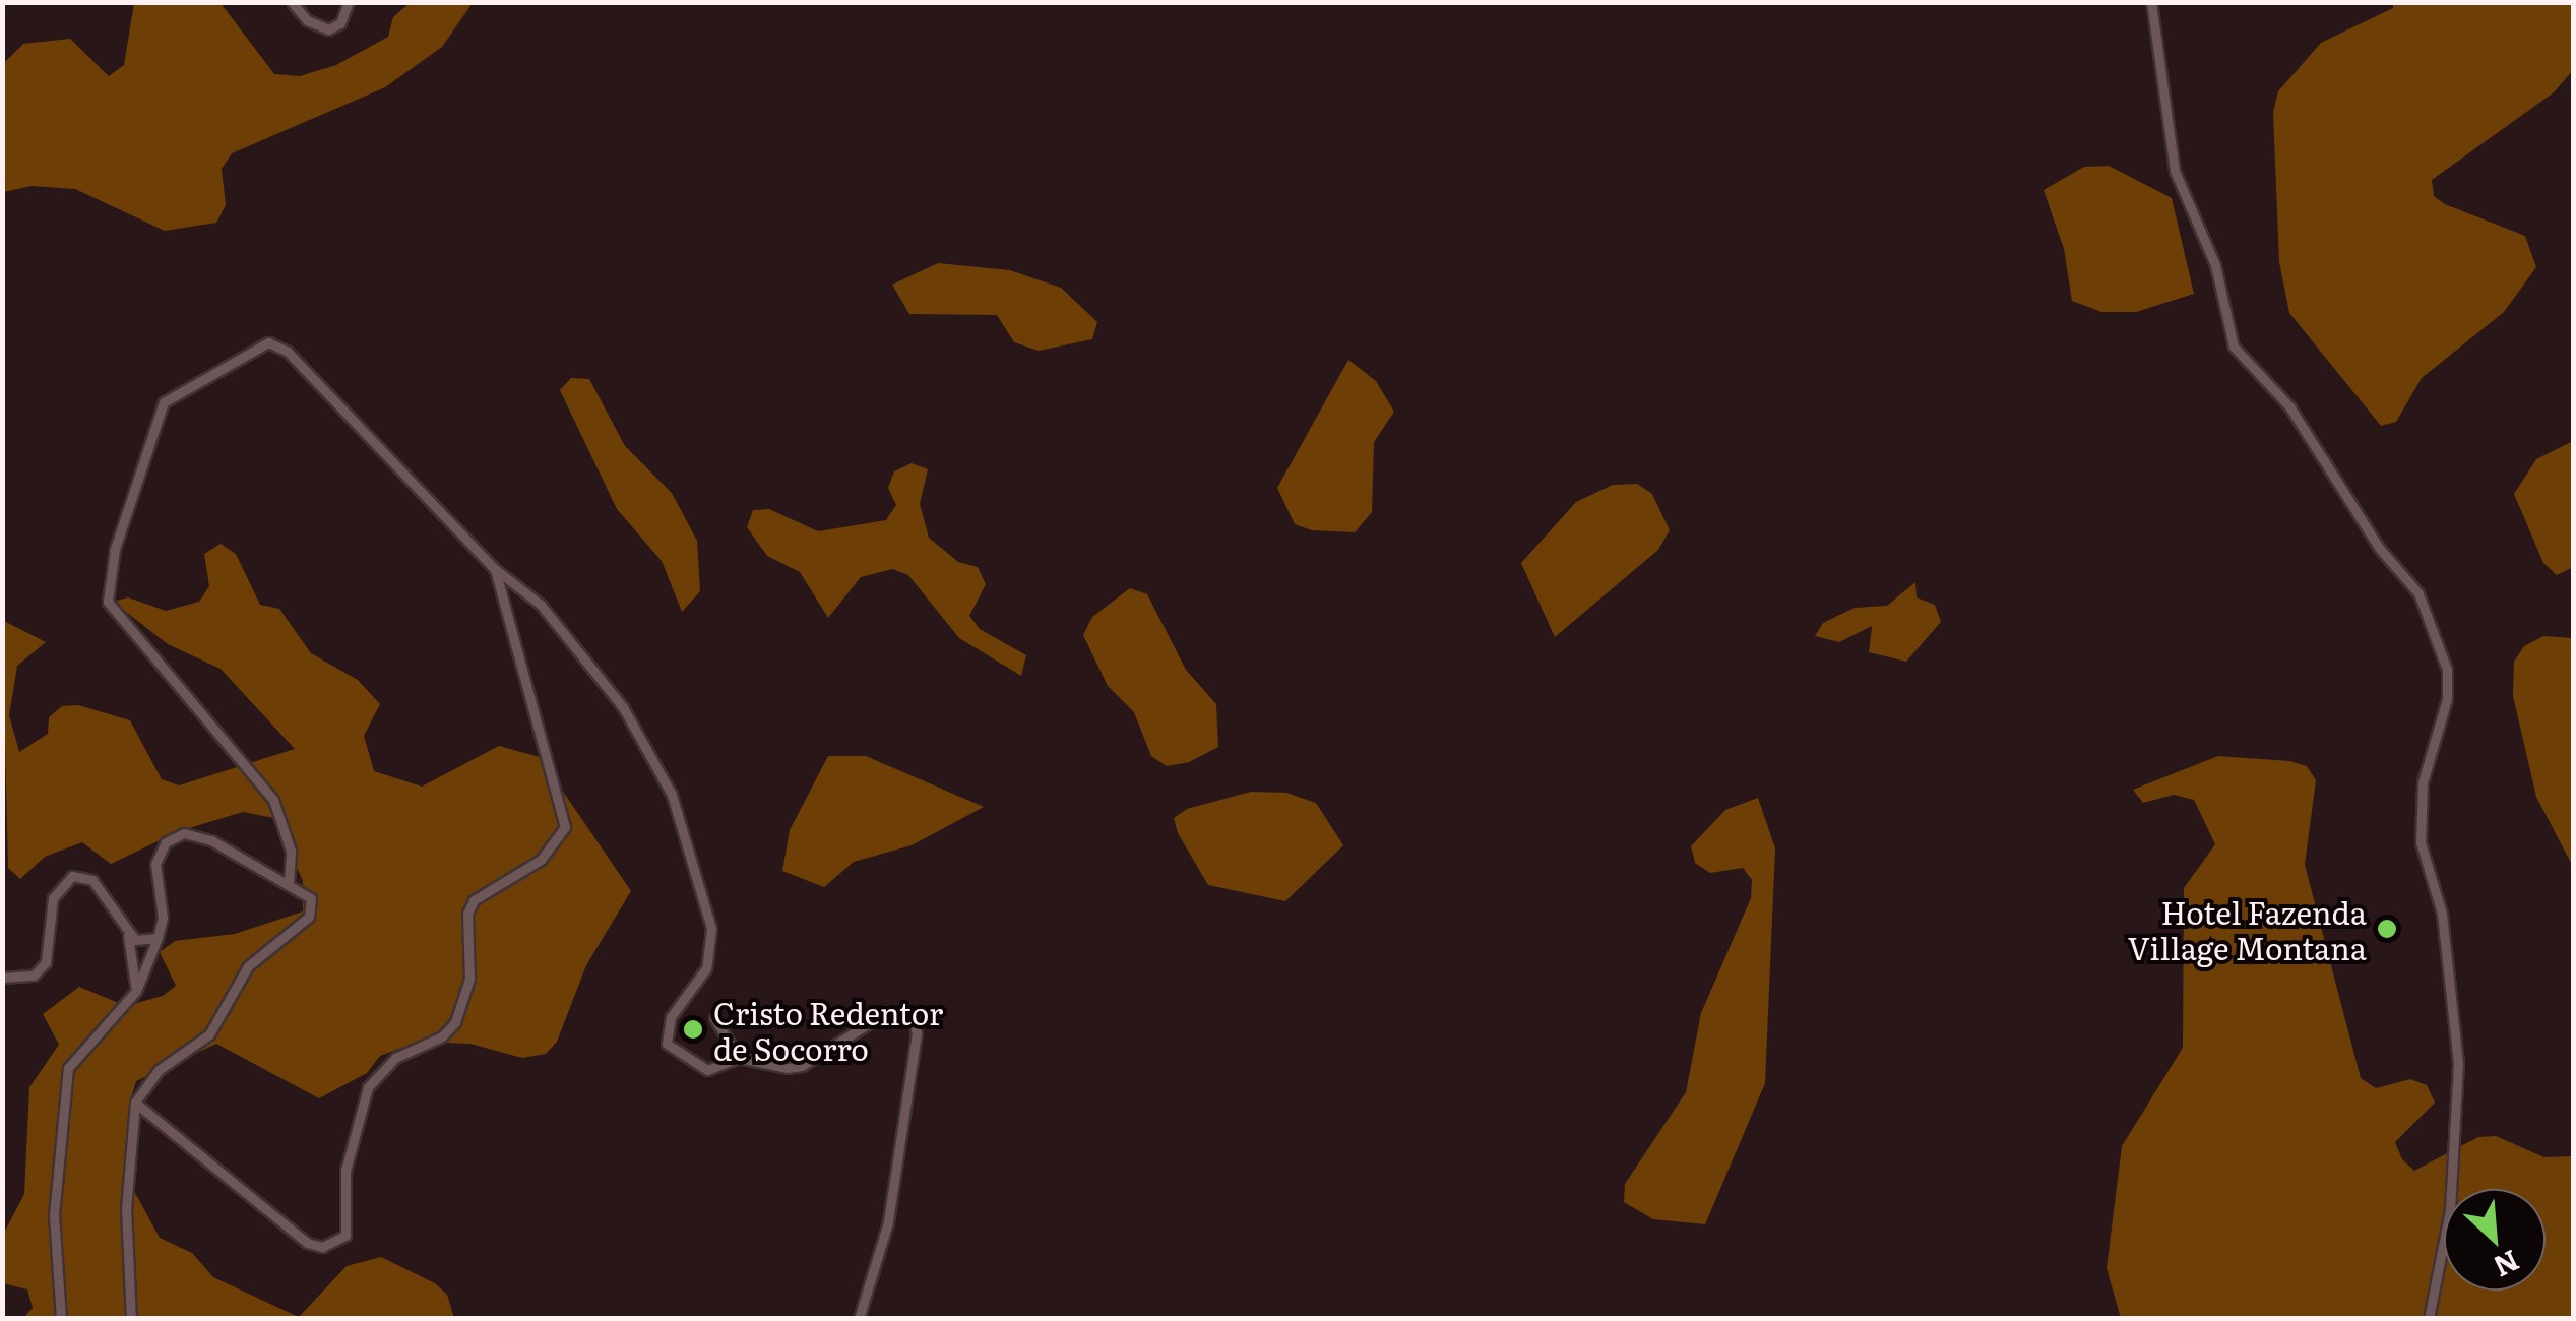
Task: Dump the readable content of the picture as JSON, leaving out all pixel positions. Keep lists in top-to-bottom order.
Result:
{
  "places": ["Hotel Fazenda Village Montana", "Cristo Redentor de Socorro"],
  "north": "bottom right"
}
